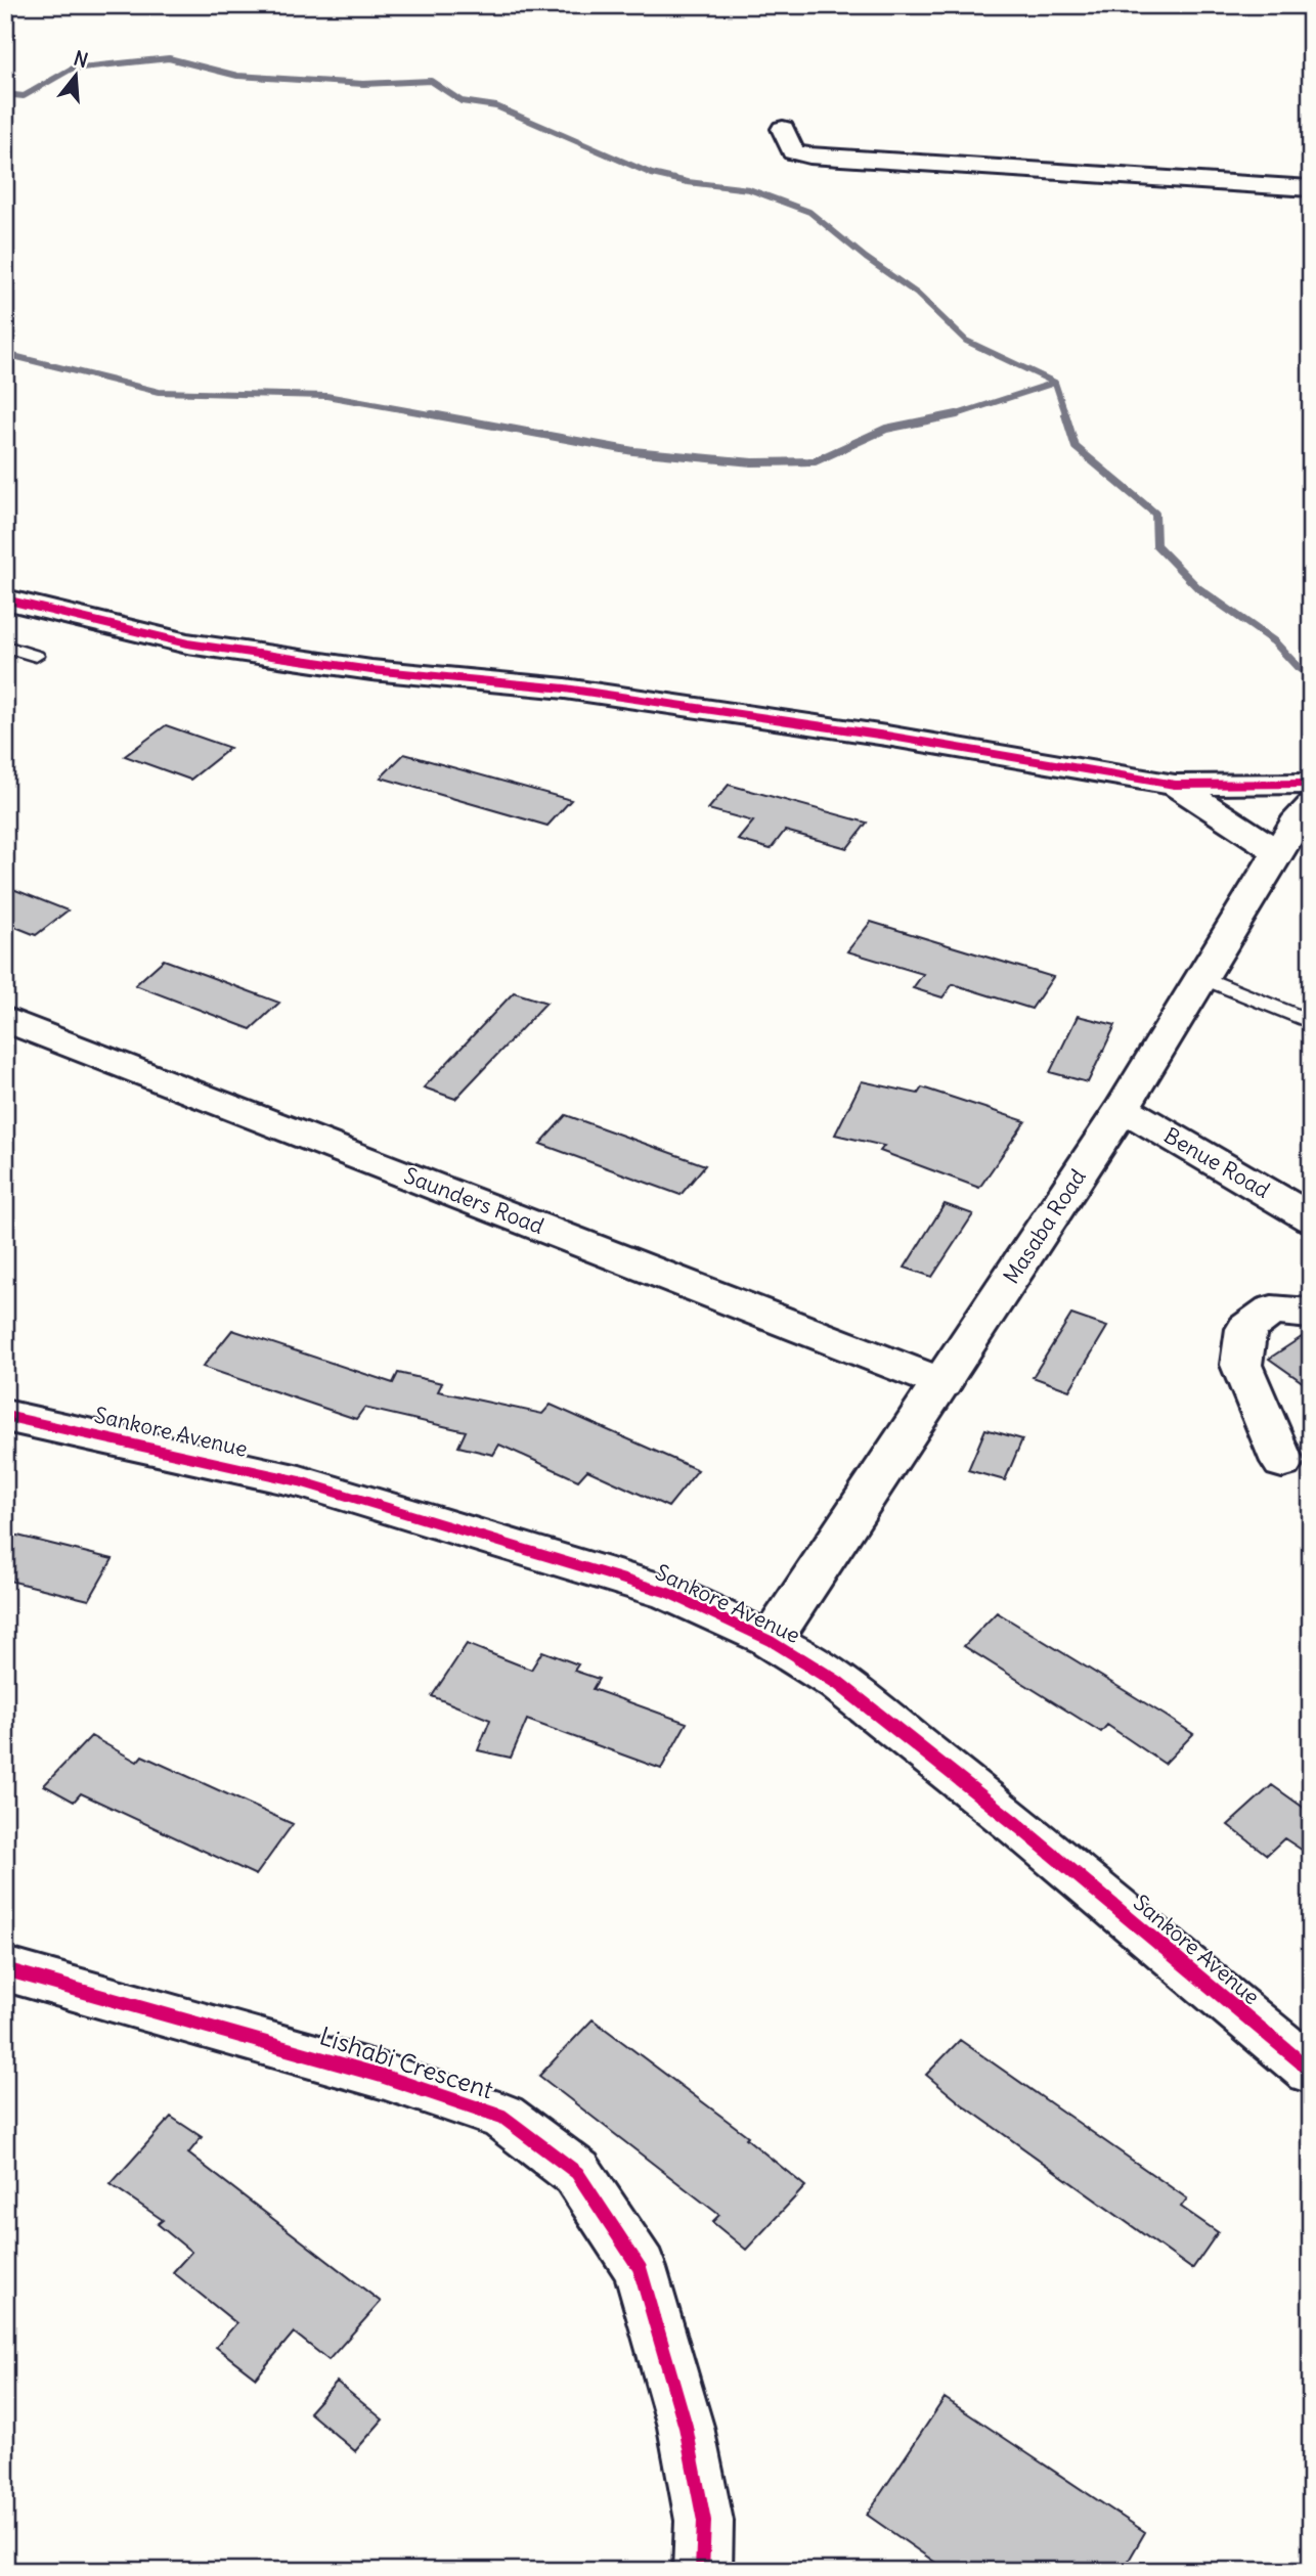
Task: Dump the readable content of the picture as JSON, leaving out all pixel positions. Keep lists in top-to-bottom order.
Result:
{
  "streets": {
    "street": [
      "Benue Road",
      "Saunders Road",
      "Masaba Road",
      "Sankore Avenue",
      "Lishabi Crescent"
    ]
  },
  "crossings": [
    ["Benue Road", "Masaba Road"],
    ["Saunders Road", "Masaba Road"],
    ["Masaba Road", "Sankore Avenue"]
  ],
  "north": "top"
}
